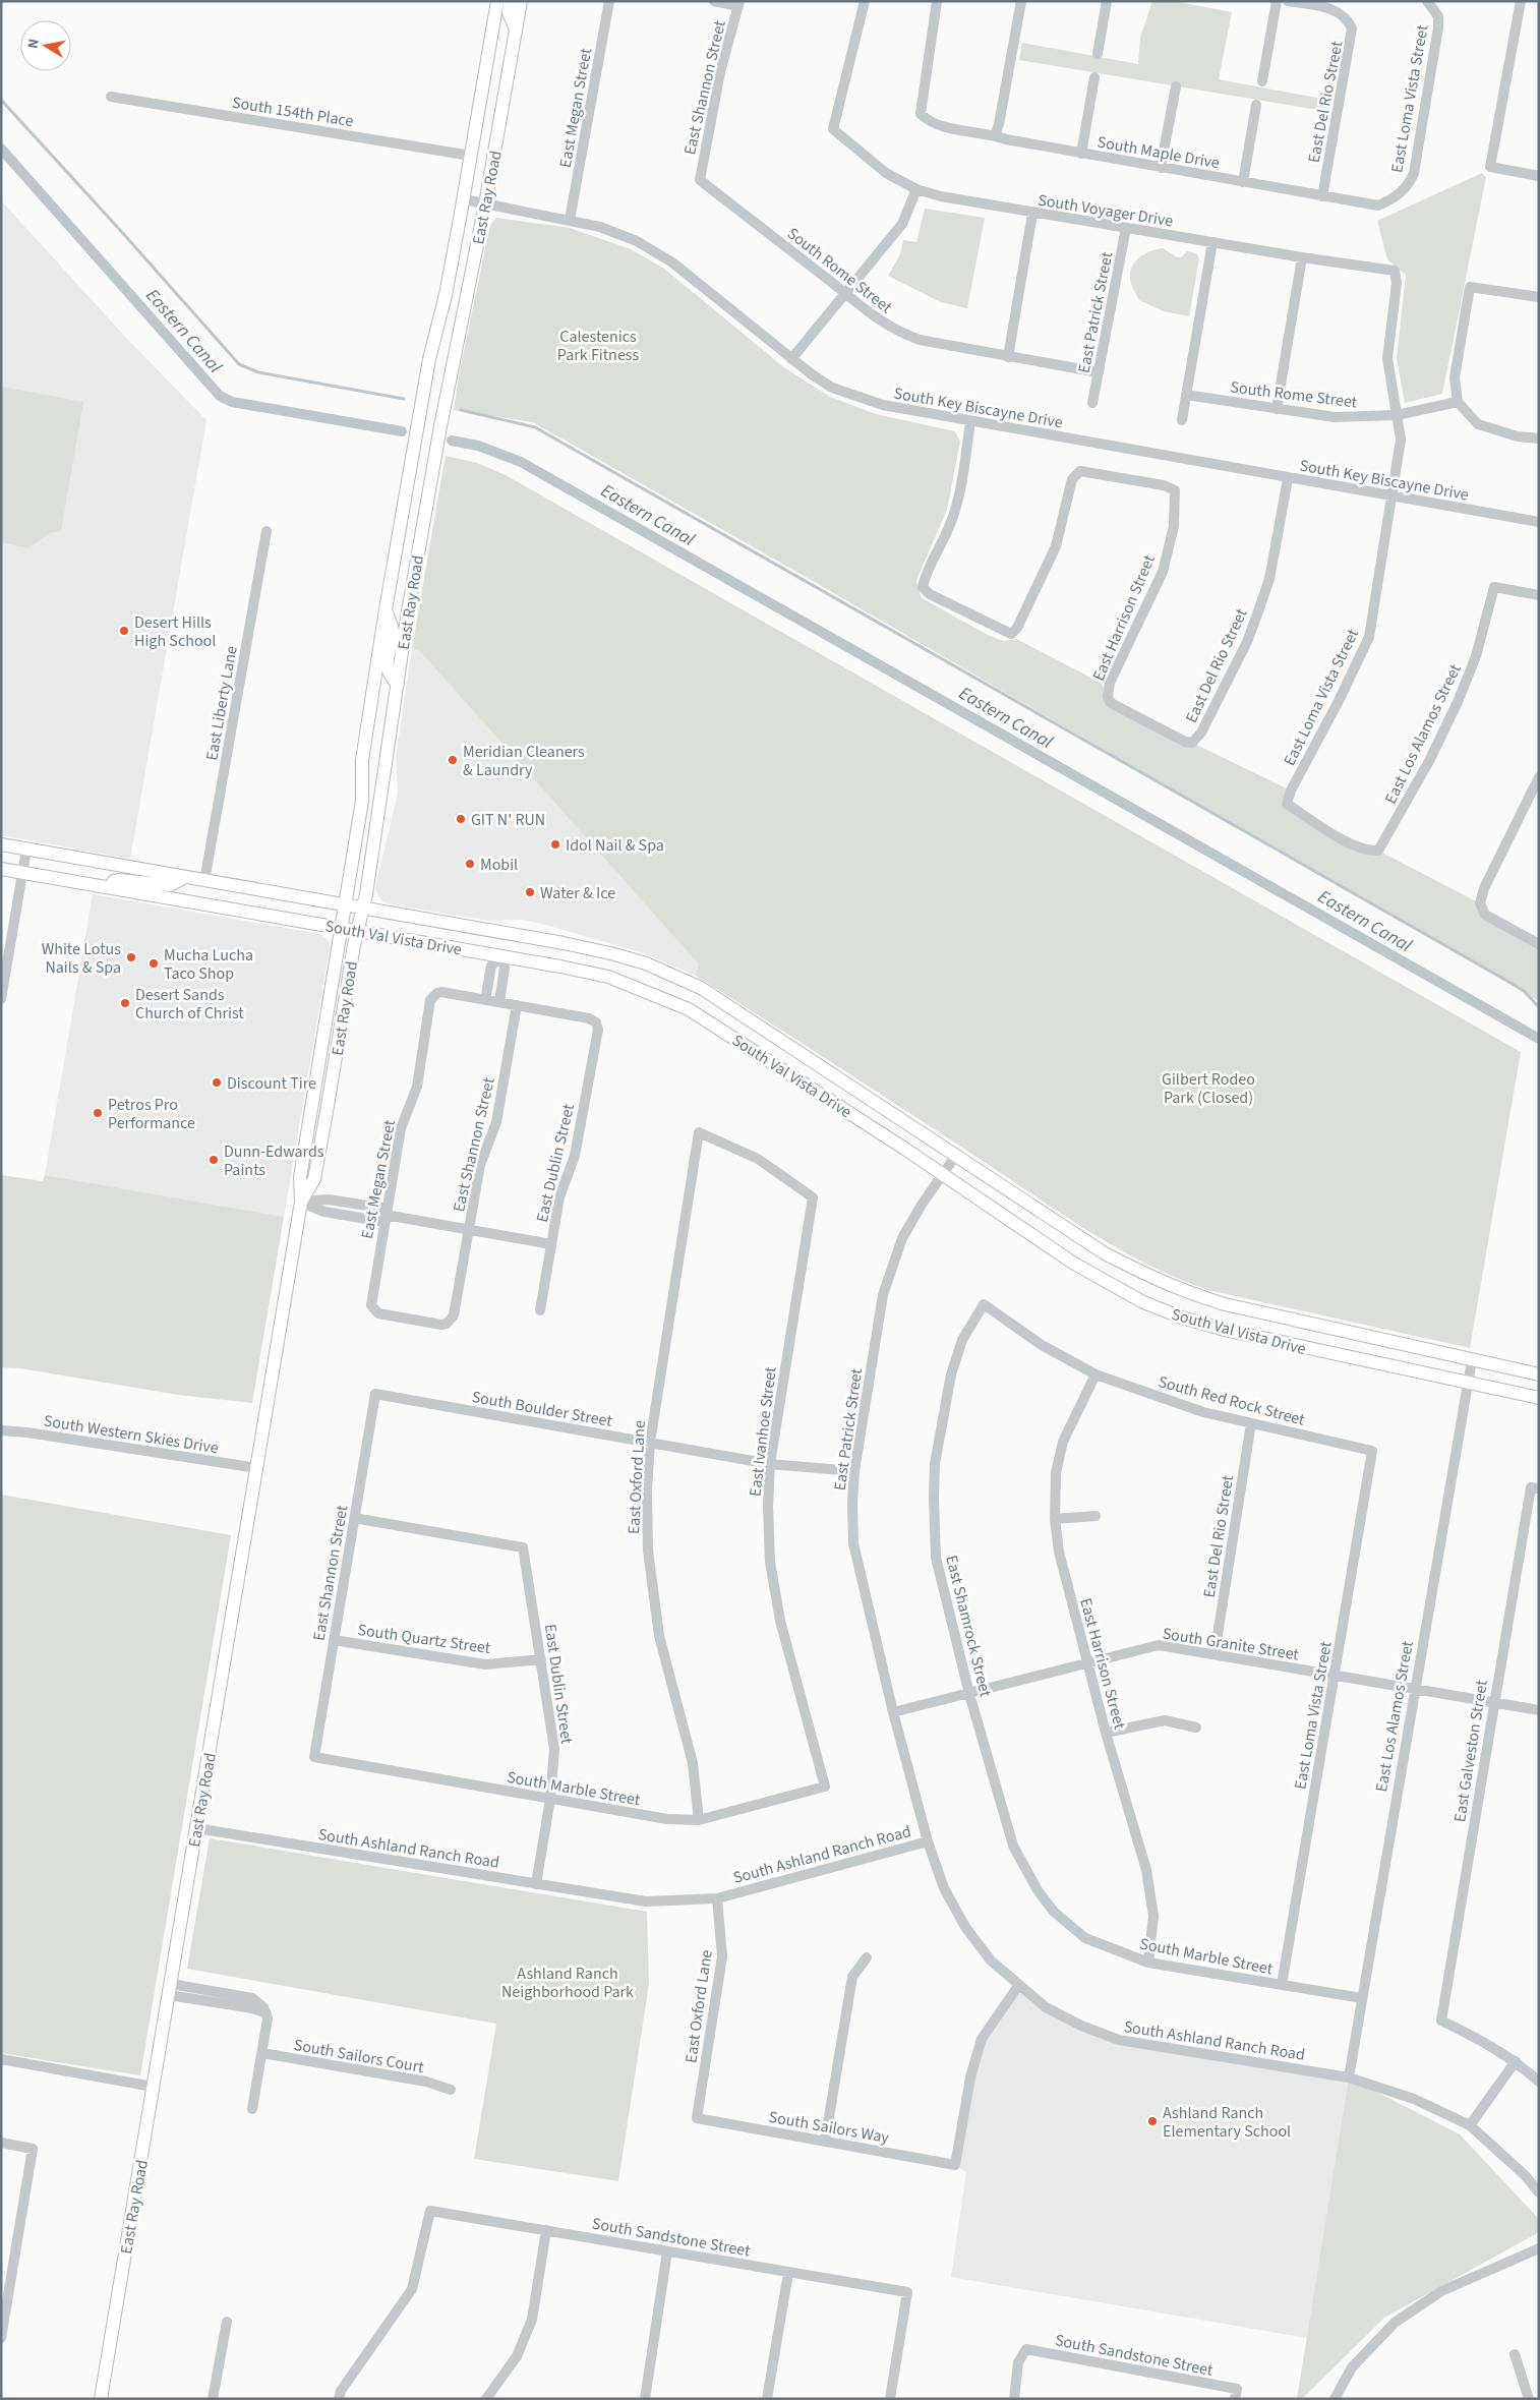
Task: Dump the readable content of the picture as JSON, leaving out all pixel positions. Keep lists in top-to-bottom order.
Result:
{
  "streets": {
    "main road": ["East Ray Road", "South Val Vista Drive"],
    "street": [
      "East Shannon Street",
      "East Loma Vista Street",
      "East Del Rio Street",
      "East Megan Street",
      "South 154th Place",
      "South Maple Drive",
      "South Voyager Drive",
      "South Rome Street",
      "East Patrick Street",
      "South Key Biscayne Drive",
      "East Harrison Street",
      "East Liberty Lane",
      "East Los Alamos Street",
      "East Dublin Street",
      "South Red Rock Street",
      "South Boulder Street",
      "East Ivanhoe Street",
      "South Western Skies Drive",
      "East Oxford Lane",
      "East Shamrock Street",
      "South Quartz Street",
      "South Granite Street",
      "East Galveston Street",
      "South Marble Street",
      "South Ashland Ranch Road",
      "South Sailors Court",
      "South Sailors Way",
      "South Sandstone Street"
    ]
  },
  "crossings": [
    ["East Shannon Street", "East Megan Street"],
    ["East Shannon Street", "South Rome Street"],
    ["East Shannon Street", "East Dublin Street"],
    ["East Shannon Street", "South Boulder Street"],
    ["East Shannon Street", "South Quartz Street"],
    ["East Shannon Street", "South Marble Street"],
    ["East Loma Vista Street", "South Maple Drive"],
    ["East Loma Vista Street", "South Voyager Drive"],
    ["East Loma Vista Street", "South Rome Street"],
    ["East Loma Vista Street", "South Key Biscayne Drive"],
    ["East Loma Vista Street", "East Los Alamos Street"],
    ["East Loma Vista Street", "South Red Rock Street"],
    ["East Loma Vista Street", "South Granite Street"],
    ["East Loma Vista Street", "South Marble Street"],
    ["East Del Rio Street", "South Maple Drive"],
    ["East Del Rio Street", "South Key Biscayne Drive"],
    ["East Del Rio Street", "East Harrison Street"],
    ["East Del Rio Street", "South Red Rock Street"],
    ["East Del Rio Street", "South Granite Street"],
    ["East Megan Street", "South Key Biscayne Drive"],
    ["South 154th Place", "East Ray Road"],
    ["East Ray Road", "South Key Biscayne Drive"],
    ["East Ray Road", "South Val Vista Drive"],
    ["East Ray Road", "South Western Skies Drive"],
    ["East Ray Road", "South Ashland Ranch Road"],
    ["South Voyager Drive", "East Patrick Street"],
    ["South Rome Street", "East Patrick Street"],
    ["East Patrick Street", "South Val Vista Drive"],
    ["East Patrick Street", "South Boulder Street"],
    ["East Patrick Street", "South Granite Street"],
    ["East Patrick Street", "South Ashland Ranch Road"],
    ["South Key Biscayne Drive", "East Harrison Street"],
    ["East Harrison Street", "South Red Rock Street"],
    ["East Harrison Street", "South Granite Street"],
    ["East Harrison Street", "South Marble Street"],
    ["East Liberty Lane", "South Val Vista Drive"],
    ["East Los Alamos Street", "South Val Vista Drive"],
    ["East Los Alamos Street", "South Granite Street"],
    ["East Los Alamos Street", "South Marble Street"],
    ["East Los Alamos Street", "South Ashland Ranch Road"],
    ["East Dublin Street", "South Quartz Street"],
    ["East Dublin Street", "South Marble Street"],
    ["East Dublin Street", "South Ashland Ranch Road"],
    ["South Red Rock Street", "East Shamrock Street"],
    ["South Boulder Street", "East Ivanhoe Street"],
    ["South Boulder Street", "East Oxford Lane"],
    ["East Ivanhoe Street", "East Oxford Lane"],
    ["East Ivanhoe Street", "South Marble Street"],
    ["East Oxford Lane", "South Marble Street"],
    ["East Oxford Lane", "South Ashland Ranch Road"],
    ["East Oxford Lane", "South Sailors Way"],
    ["East Shamrock Street", "South Granite Street"],
    ["East Shamrock Street", "South Marble Street"],
    ["South Granite Street", "East Galveston Street"],
    ["South Ashland Ranch Road", "South Sailors Way"]
  ],
  "water": ["Eastern Canal"],
  "parks": ["Calestenics Park Fitness", "Gilbert Rodeo Park (Closed)", "Ashland Ranch Neighborhood Park"],
  "places": [
    "Desert Hills High School",
    "Meridian Cleaners & Laundry",
    "GIT N' RUN",
    "Idol Nail & Spa",
    "Mobil",
    "Water & Ice",
    "White Lotus Nails & Spa",
    "Mucha Lucha Taco Shop",
    "Desert Sands Church of Christ",
    "Discount Tire",
    "Petros Pro Performance",
    "Dunn-Edwards Paints",
    "Ashland Ranch Elementary School"
  ],
  "north": "left"
}
